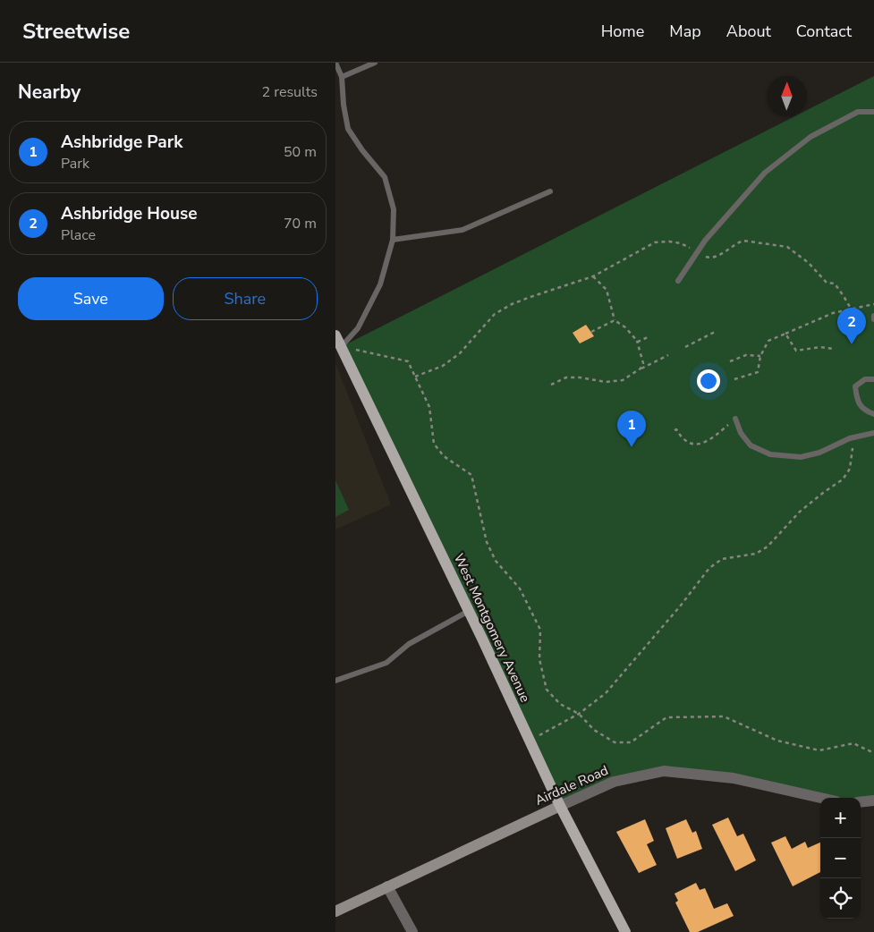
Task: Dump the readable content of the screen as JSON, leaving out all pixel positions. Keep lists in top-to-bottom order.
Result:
{
  "streets": {
    "main road": ["West Montgomery Avenue"],
    "street": ["Airdale Road"]
  },
  "crossings": [
    ["West Montgomery Avenue", "Airdale Road"]
  ],
  "north": "top",
  "page": {
    "header": "Streetwise",
    "nav": [
      "Home",
      "Map",
      "About",
      "Contact"
    ],
    "heading": ["Nearby", "2 results"],
    "list": [
      {
        "mark": "1",
        "name": "Ashbridge Park",
        "note": "Park",
        "value": "50 m"
      },
      {
        "mark": "2",
        "name": "Ashbridge House",
        "note": "Place",
        "value": "70 m"
      }
    ],
    "buttons": ["Save", "Share"],
    "pins": ["2", "1"],
    "map_buttons": ["+", "−"]
  }
}
